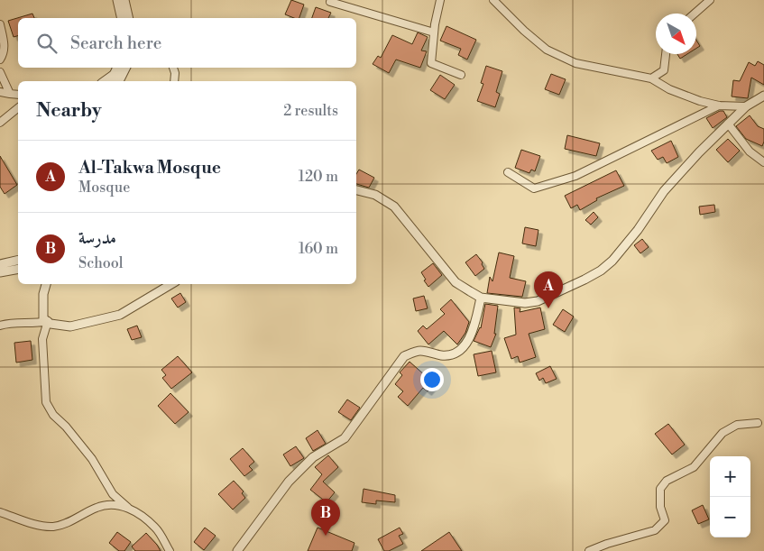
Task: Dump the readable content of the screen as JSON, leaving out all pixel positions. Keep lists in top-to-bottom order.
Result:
{
  "north": "bottom right",
  "page": {
    "search": "Search here",
    "heading": ["Nearby", "2 results"],
    "list": [
      {
        "mark": "A",
        "name": "Al-Takwa Mosque",
        "note": "Mosque",
        "value": "120 m"
      },
      {
        "mark": "B",
        "name": "مدرسة",
        "note": "School",
        "value": "160 m"
      }
    ],
    "pins": ["A", "B"],
    "map_buttons": ["+", "−"]
  }
}
